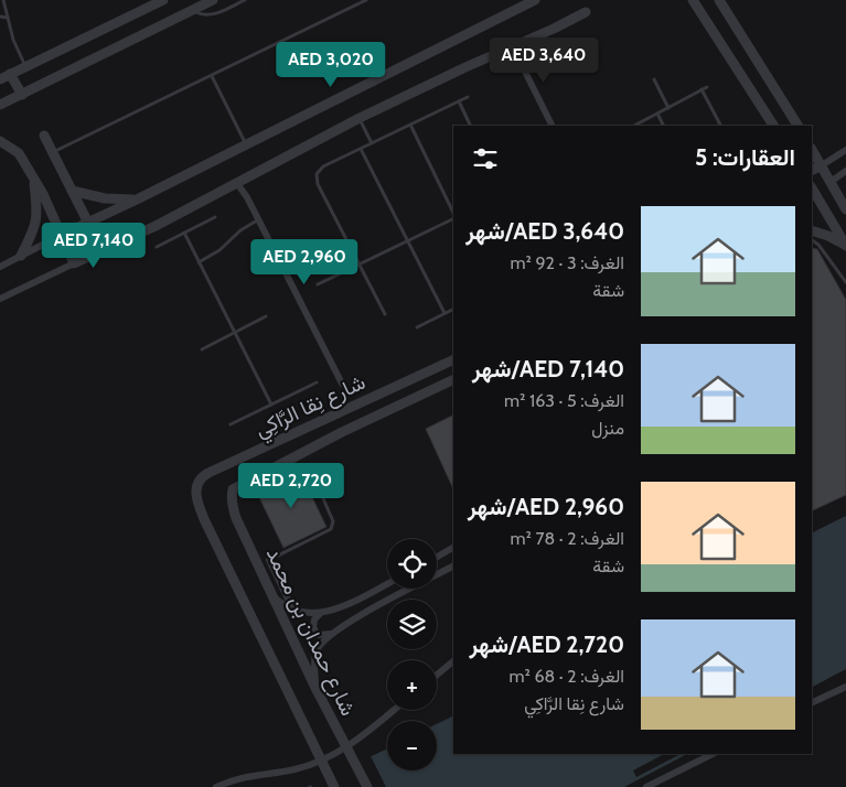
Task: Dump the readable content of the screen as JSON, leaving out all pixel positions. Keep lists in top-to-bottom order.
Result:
{
  "streets": {
    "street": ["شارع نِقا الرَّاكِي", "شارع حمدان بن محمد"]
  },
  "crossings": [
    ["شارع نِقا الرَّاكِي", "شارع حمدان بن محمد"]
  ],
  "page": {
    "price": [
      "AED 3,640",
      "AED 3,020",
      "AED 7,140",
      "AED 2,960",
      "AED 2,720"
    ],
    "heading": "العقارات: 5",
    "list": [
      {
        "name": "AED 3,640/شهر",
        "note": "الغرف: 3 · 92 m² · شقة"
      },
      {
        "name": "AED 7,140/شهر",
        "note": "الغرف: 5 · 163 m² · منزل"
      },
      {
        "name": "AED 2,960/شهر",
        "note": "الغرف: 2 · 78 m² · شقة"
      },
      {
        "name": "AED 2,720/شهر",
        "note": "الغرف: 2 · 68 m² · شارع نِقا الرَّاكِي"
      }
    ],
    "map_buttons": ["+", "−"]
  }
}
